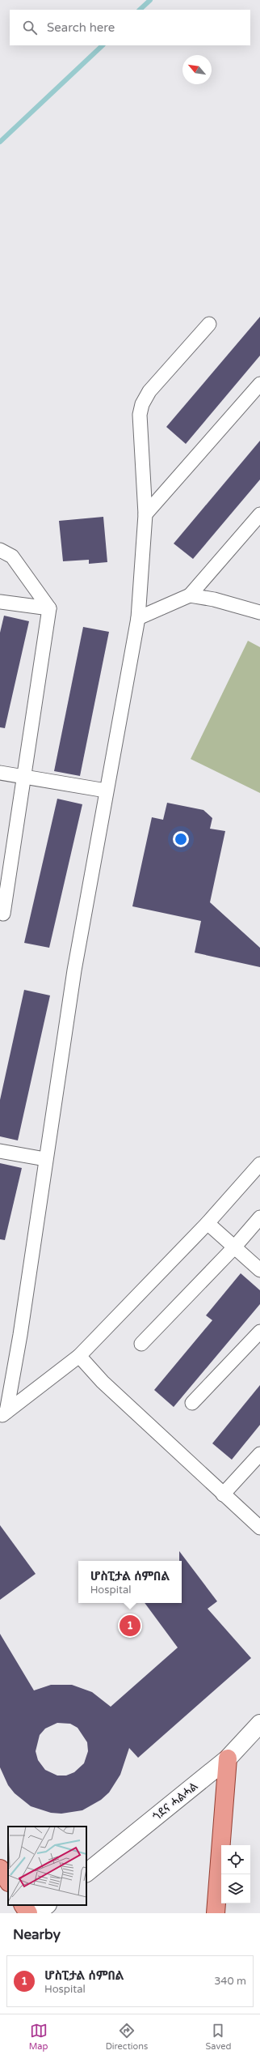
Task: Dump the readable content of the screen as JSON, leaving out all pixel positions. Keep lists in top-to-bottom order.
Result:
{
  "streets": {
    "street": ["ጎደና ሓልሓል"]
  },
  "north": "top left",
  "page": {
    "search": "Search here",
    "popup": ["ሆስፒታል ሰምበል", "Hospital"],
    "pins": "1",
    "heading": "Nearby",
    "list": [
      {
        "mark": "1",
        "name": "ሆስፒታል ሰምበል",
        "note": "Hospital",
        "value": "340 m"
      }
    ],
    "nav": ["Map", "Directions", "Saved"]
  }
}
